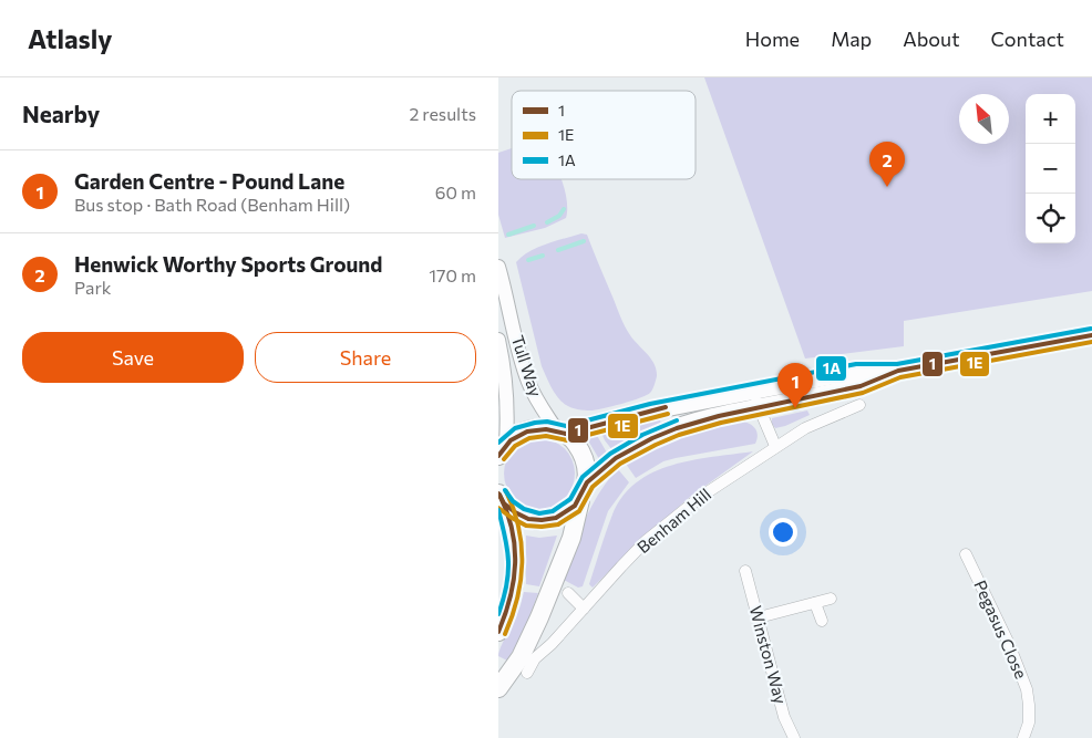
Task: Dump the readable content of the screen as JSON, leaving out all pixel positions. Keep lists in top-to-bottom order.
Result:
{
  "streets": {
    "street": [
      "Tull Way",
      "Benham Hill",
      "Pegasus Close",
      "Winston Way"
    ]
  },
  "lines": ["transit line 1A", "transit line 1", "transit line 1E"],
  "legend": ["1", "1E", "1A"],
  "north": "top left",
  "page": {
    "header": "Atlasly",
    "nav": [
      "Home",
      "Map",
      "About",
      "Contact"
    ],
    "heading": ["Nearby", "2 results"],
    "map_buttons": ["+", "−"],
    "pins": ["2", "1"],
    "list": [
      {
        "mark": "1",
        "name": "Garden Centre - Pound Lane",
        "note": "Bus stop · Bath Road (Benham Hill)",
        "value": "60 m"
      },
      {
        "mark": "2",
        "name": "Henwick Worthy Sports Ground",
        "note": "Park",
        "value": "170 m"
      }
    ],
    "buttons": ["Save", "Share"]
  }
}
